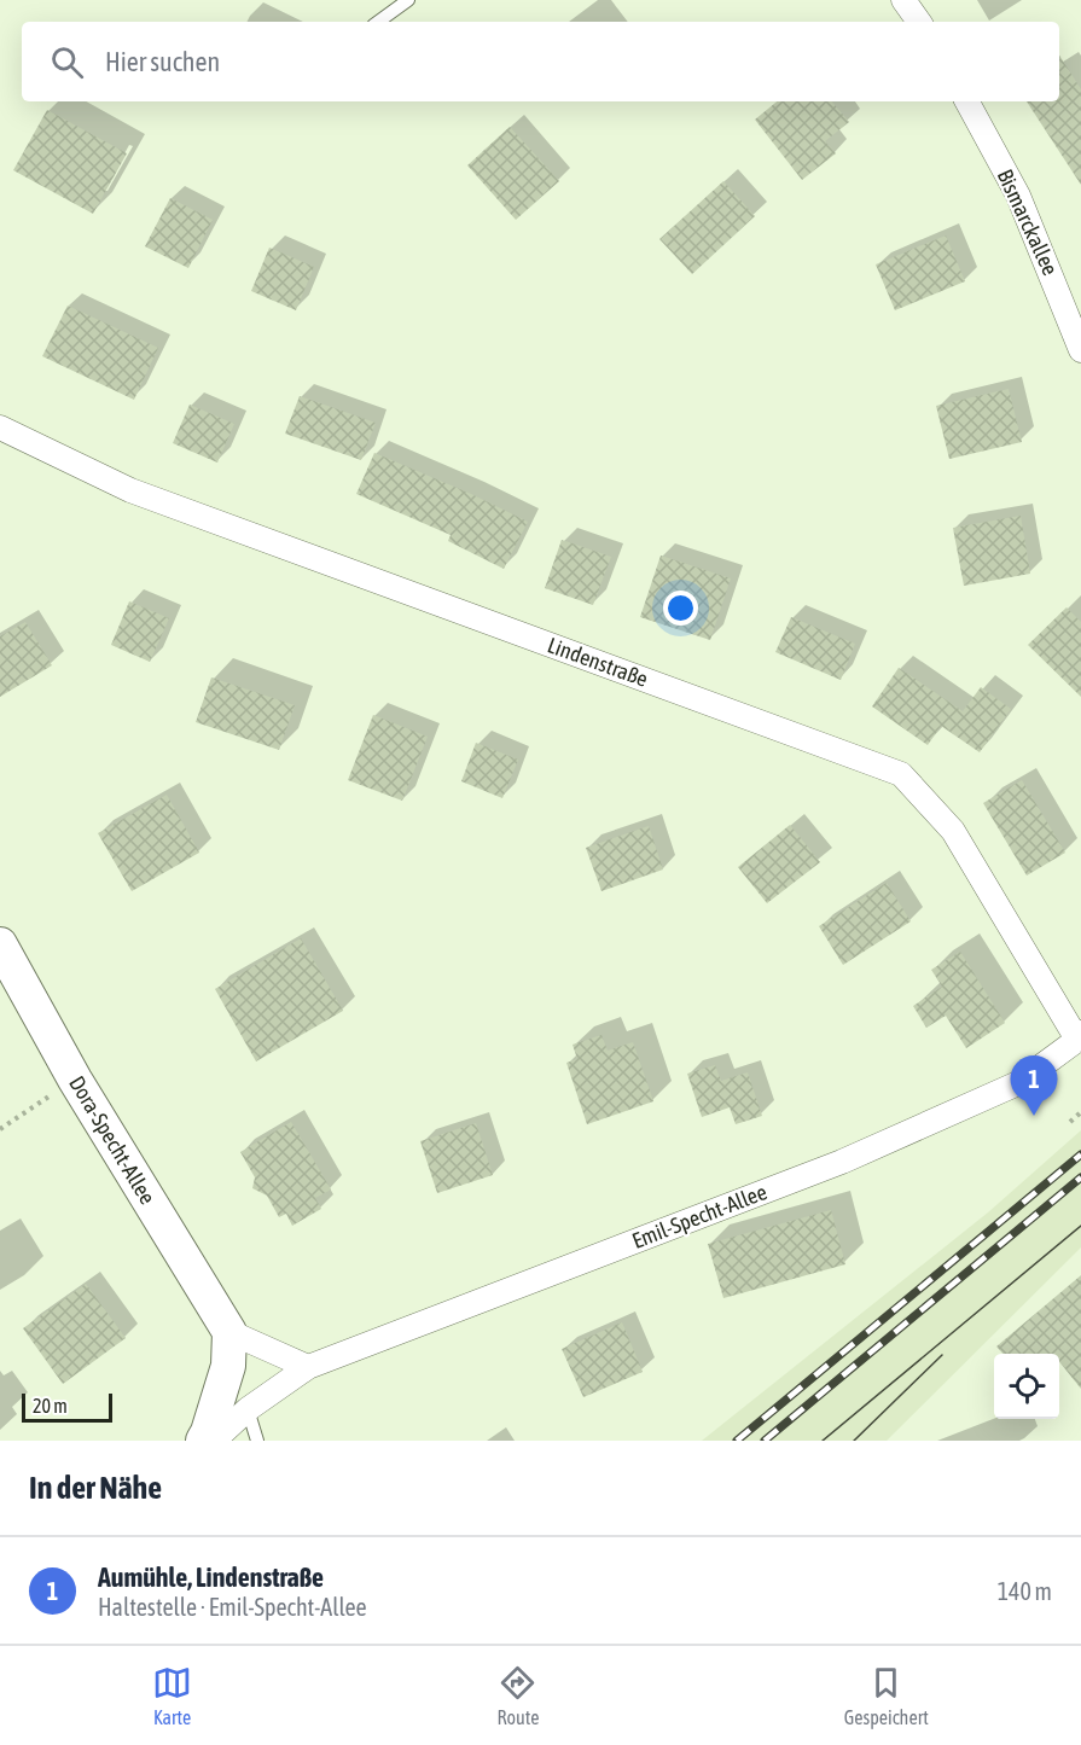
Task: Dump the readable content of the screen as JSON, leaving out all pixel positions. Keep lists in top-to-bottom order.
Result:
{
  "streets": {
    "street": [
      "Bismarckallee",
      "Lindenstraße",
      "Dora-Specht-Allee",
      "Emil-Specht-Allee"
    ]
  },
  "crossings": [
    ["Lindenstraße", "Emil-Specht-Allee"]
  ],
  "scale_bar": "20 m",
  "page": {
    "search": "Hier suchen",
    "pins": "1",
    "scale": "20 m",
    "heading": "In der Nähe",
    "list": [
      {
        "mark": "1",
        "name": "Aumühle, Lindenstraße",
        "note": "Haltestelle · Emil-Specht-Allee",
        "value": "140 m"
      }
    ],
    "nav": ["Karte", "Route", "Gespeichert"]
  }
}
